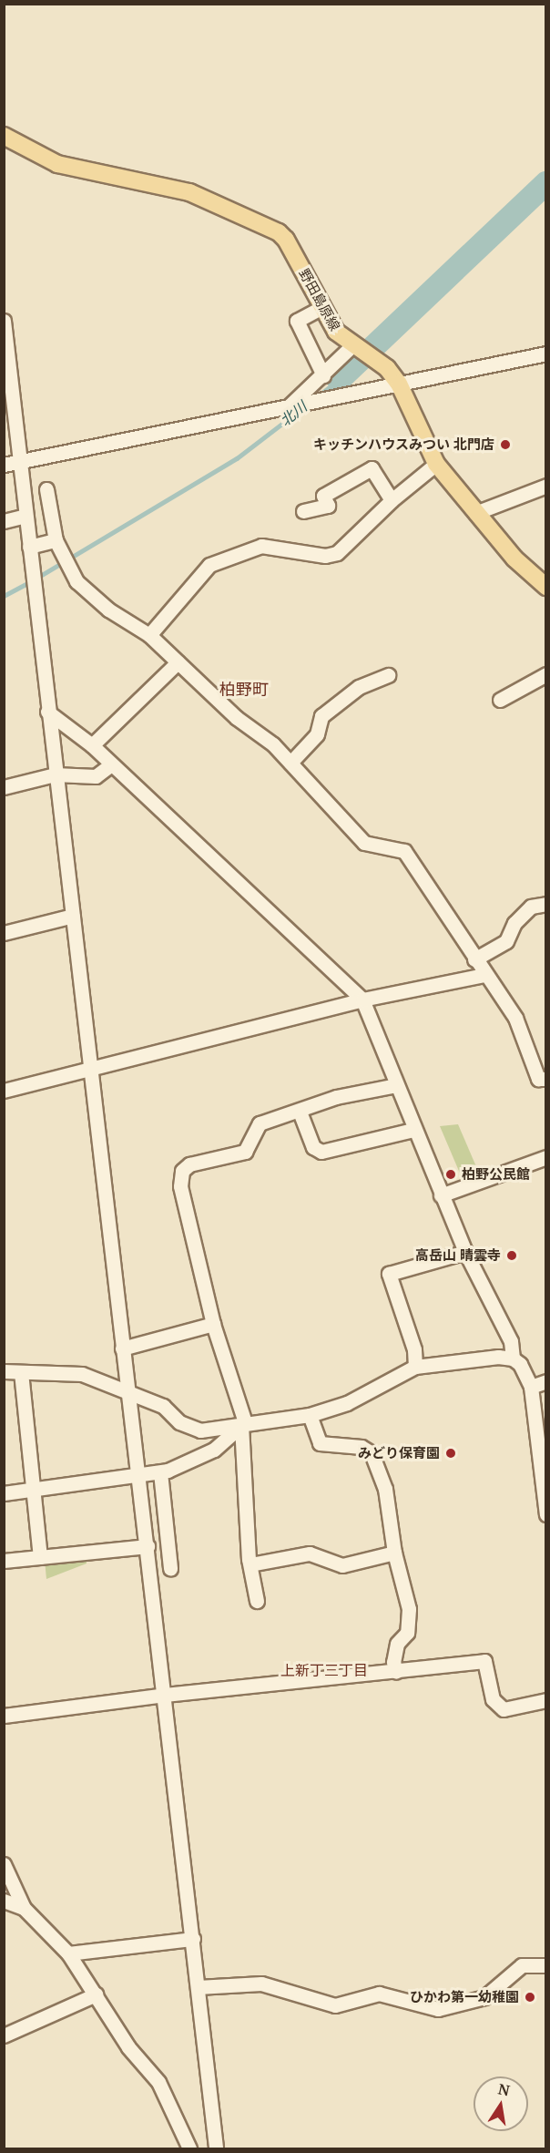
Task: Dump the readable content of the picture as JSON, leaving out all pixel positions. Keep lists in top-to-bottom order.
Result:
{
  "streets": {
    "main road": ["野田島原線"]
  },
  "districts": ["柏野町", "上新丁三丁目"],
  "water": ["北川"],
  "places": [
    "キッチンハウスみつい 北門店",
    "柏野公民館",
    "高岳山 晴雲寺",
    "みどり保育園",
    "ひかわ第一幼稚園"
  ],
  "north": "top"
}
